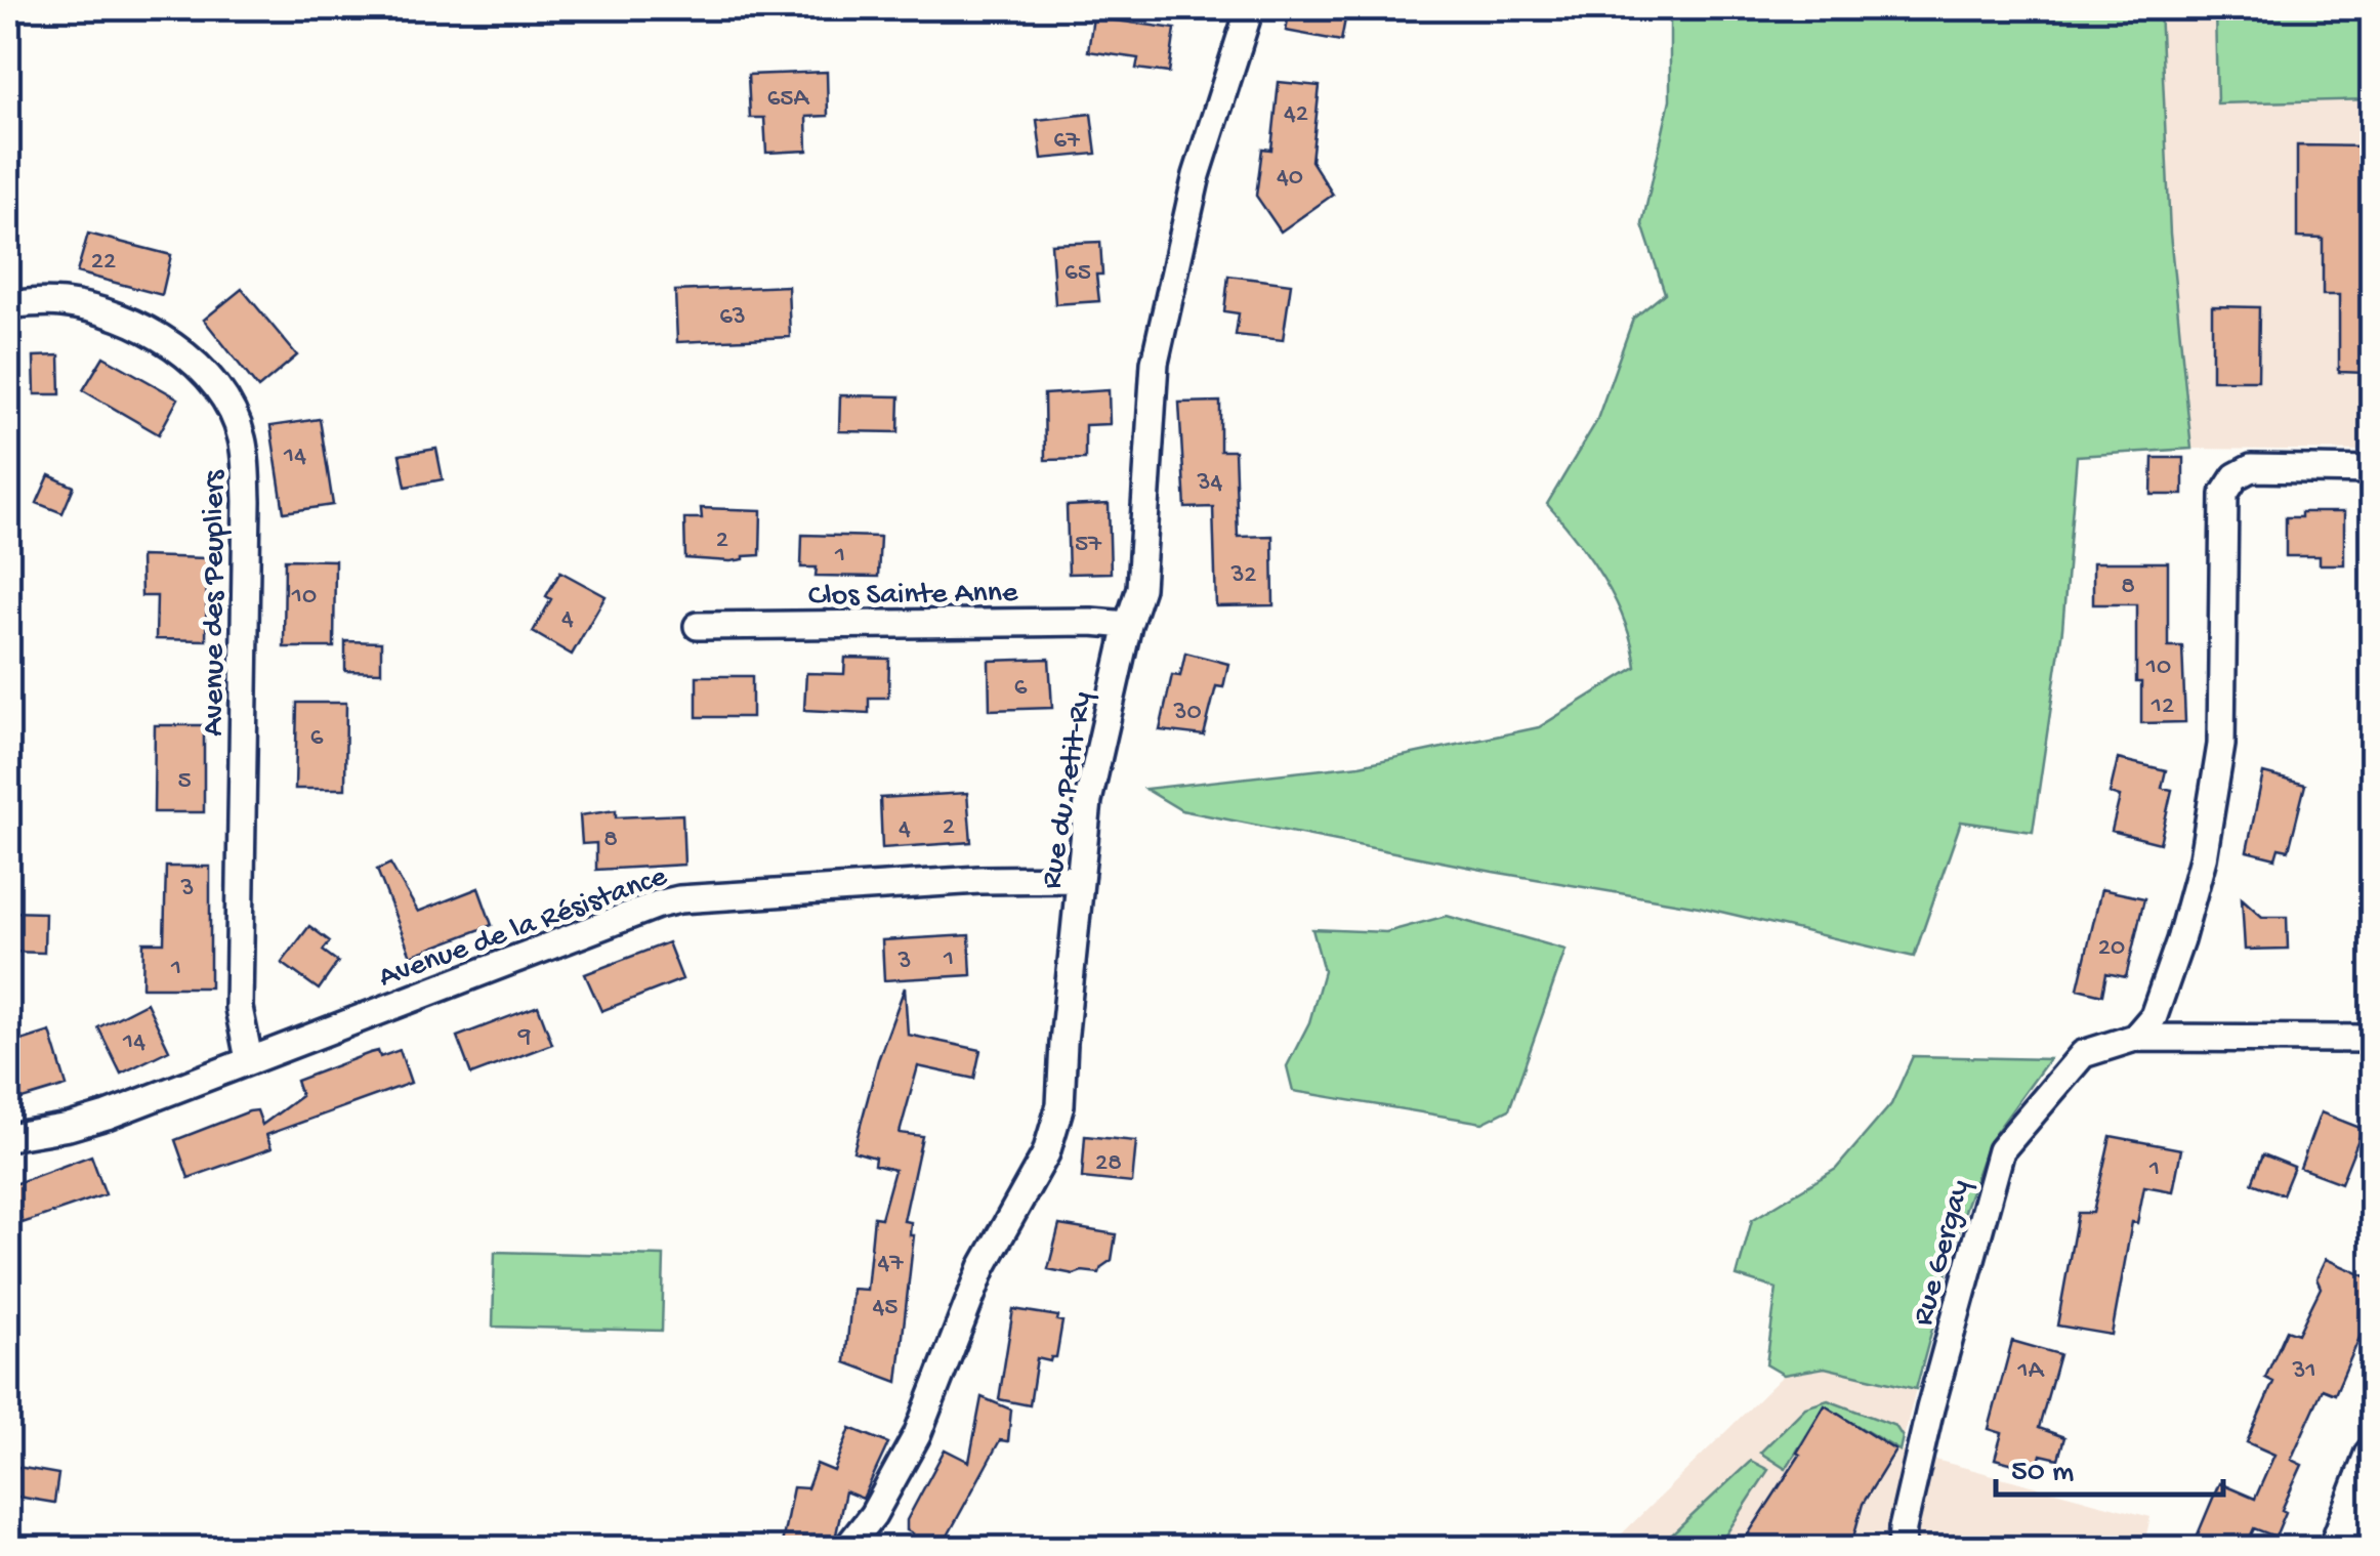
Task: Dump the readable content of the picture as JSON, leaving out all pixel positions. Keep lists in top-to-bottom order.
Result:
{
  "streets": {
    "street": [
      "Clos Sainte Anne",
      "Avenue des Peupliers",
      "Rue du Petit-Ry",
      "Avenue de la Résistance",
      "Rue Gergay"
    ]
  },
  "crossings": [
    ["Clos Sainte Anne", "Rue du Petit-Ry"],
    ["Avenue des Peupliers", "Avenue de la Résistance"],
    ["Rue du Petit-Ry", "Avenue de la Résistance"]
  ],
  "house_numbers": [
    "65A",
    "42",
    "67",
    "40",
    "22",
    "65",
    "63",
    "14",
    "34",
    "2",
    "57",
    "1",
    "32",
    "8",
    "10",
    "4",
    "10",
    "6",
    "12",
    "30",
    "6",
    "5",
    "2",
    "4",
    "8",
    "3",
    "20",
    "1",
    "3",
    "1",
    "9",
    "14",
    "28",
    "1",
    "47",
    "45",
    "1A",
    "31"
  ],
  "scale_bar": "50 m"
}
